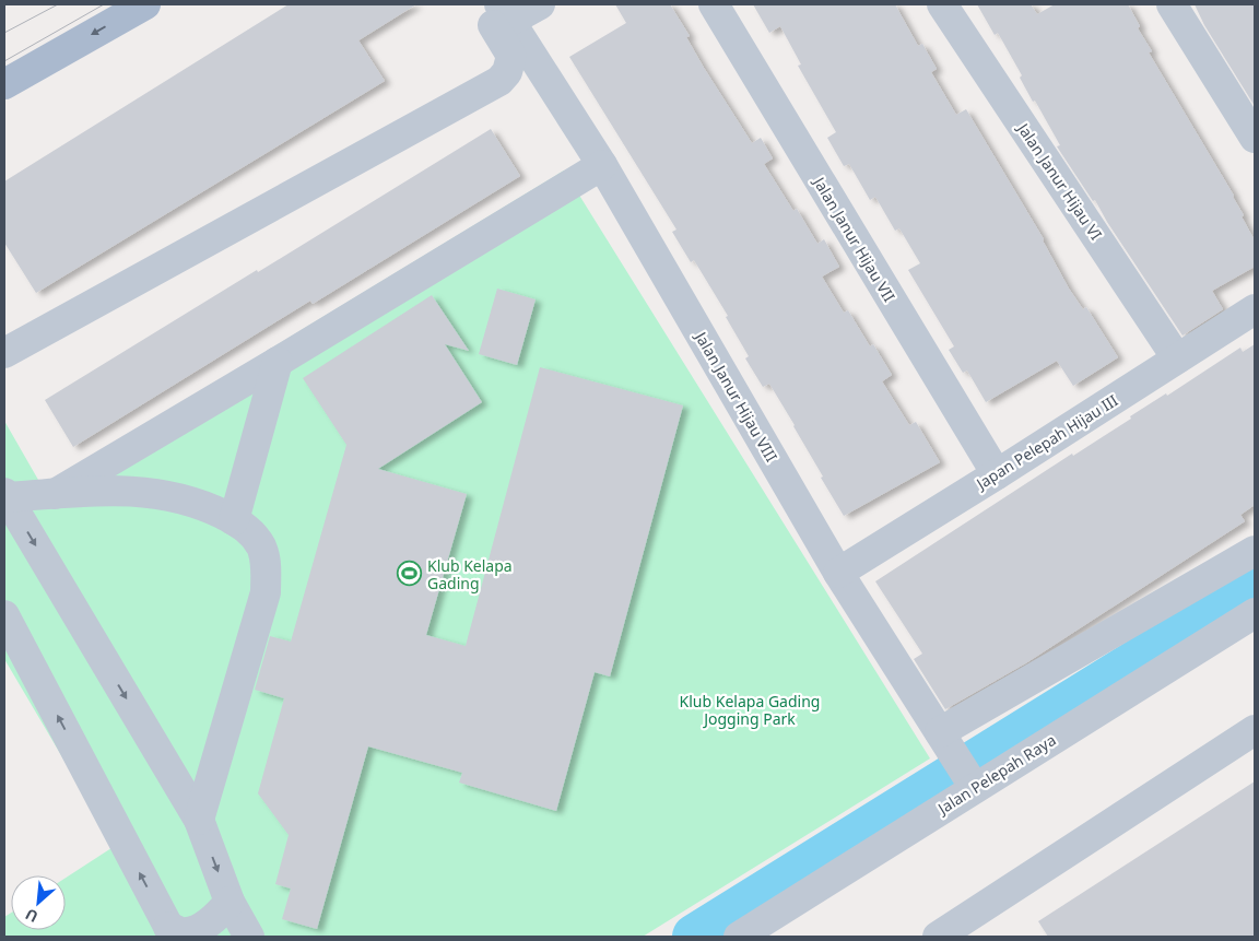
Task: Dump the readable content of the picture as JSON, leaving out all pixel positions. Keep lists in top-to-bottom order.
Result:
{
  "streets": {
    "street": [
      "Jalan Janur Hijau VI",
      "Jalan Janur Hijau VII",
      "Jalan Janur Hijau VIII",
      "Japan Pelepah Hijau III",
      "Jalan Pelepah Raya"
    ]
  },
  "crossings": [
    ["Jalan Janur Hijau VI", "Japan Pelepah Hijau III"],
    ["Jalan Janur Hijau VII", "Japan Pelepah Hijau III"],
    ["Jalan Janur Hijau VIII", "Japan Pelepah Hijau III"],
    ["Jalan Janur Hijau VIII", "Jalan Pelepah Raya"]
  ],
  "parks": ["Klub Kelapa Gading Jogging Park"],
  "places": {
    "sports": ["Klub Kelapa Gading"]
  },
  "north": "bottom left"
}
